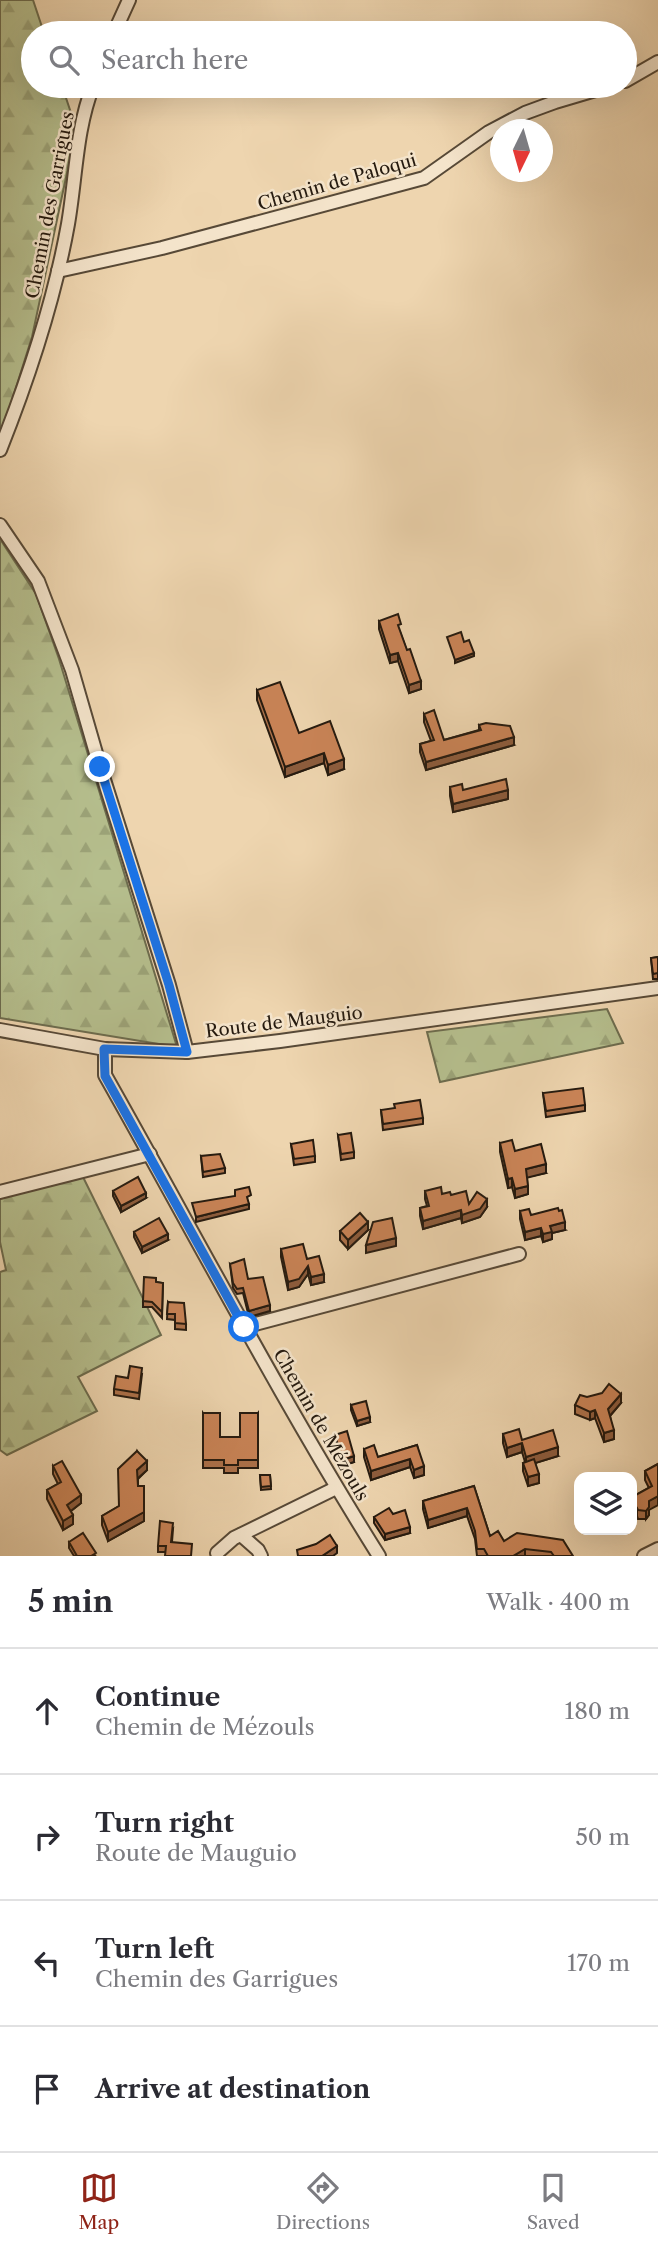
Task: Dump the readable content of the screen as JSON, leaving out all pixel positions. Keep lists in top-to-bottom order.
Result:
{
  "streets": {
    "street": [
      "Chemin de Paloqui",
      "Chemin des Garrigues",
      "Route de Mauguio",
      "Chemin de Mézouls"
    ]
  },
  "crossings": [
    ["Chemin de Paloqui", "Chemin des Garrigues"],
    ["Route de Mauguio", "Chemin de Mézouls"]
  ],
  "north": "bottom",
  "page": {
    "search": "Search here",
    "heading": ["5 min", "Walk · 400 m"],
    "list": [
      ["Continue", "Chemin de Mézouls", "180 m"],
      ["Turn right", "Route de Mauguio", "50 m"],
      ["Turn left", "Chemin des Garrigues", "170 m"],
      "Arrive at destination"
    ],
    "nav": ["Map", "Directions", "Saved"]
  }
}
